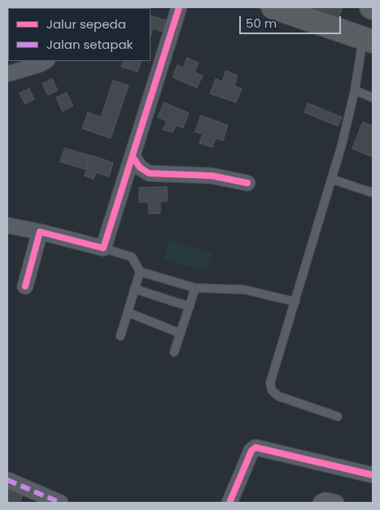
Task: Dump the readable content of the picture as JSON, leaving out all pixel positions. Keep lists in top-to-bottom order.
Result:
{
  "legend": ["Jalur sepeda", "Jalan setapak"],
  "scale_bar": "50 m"
}
